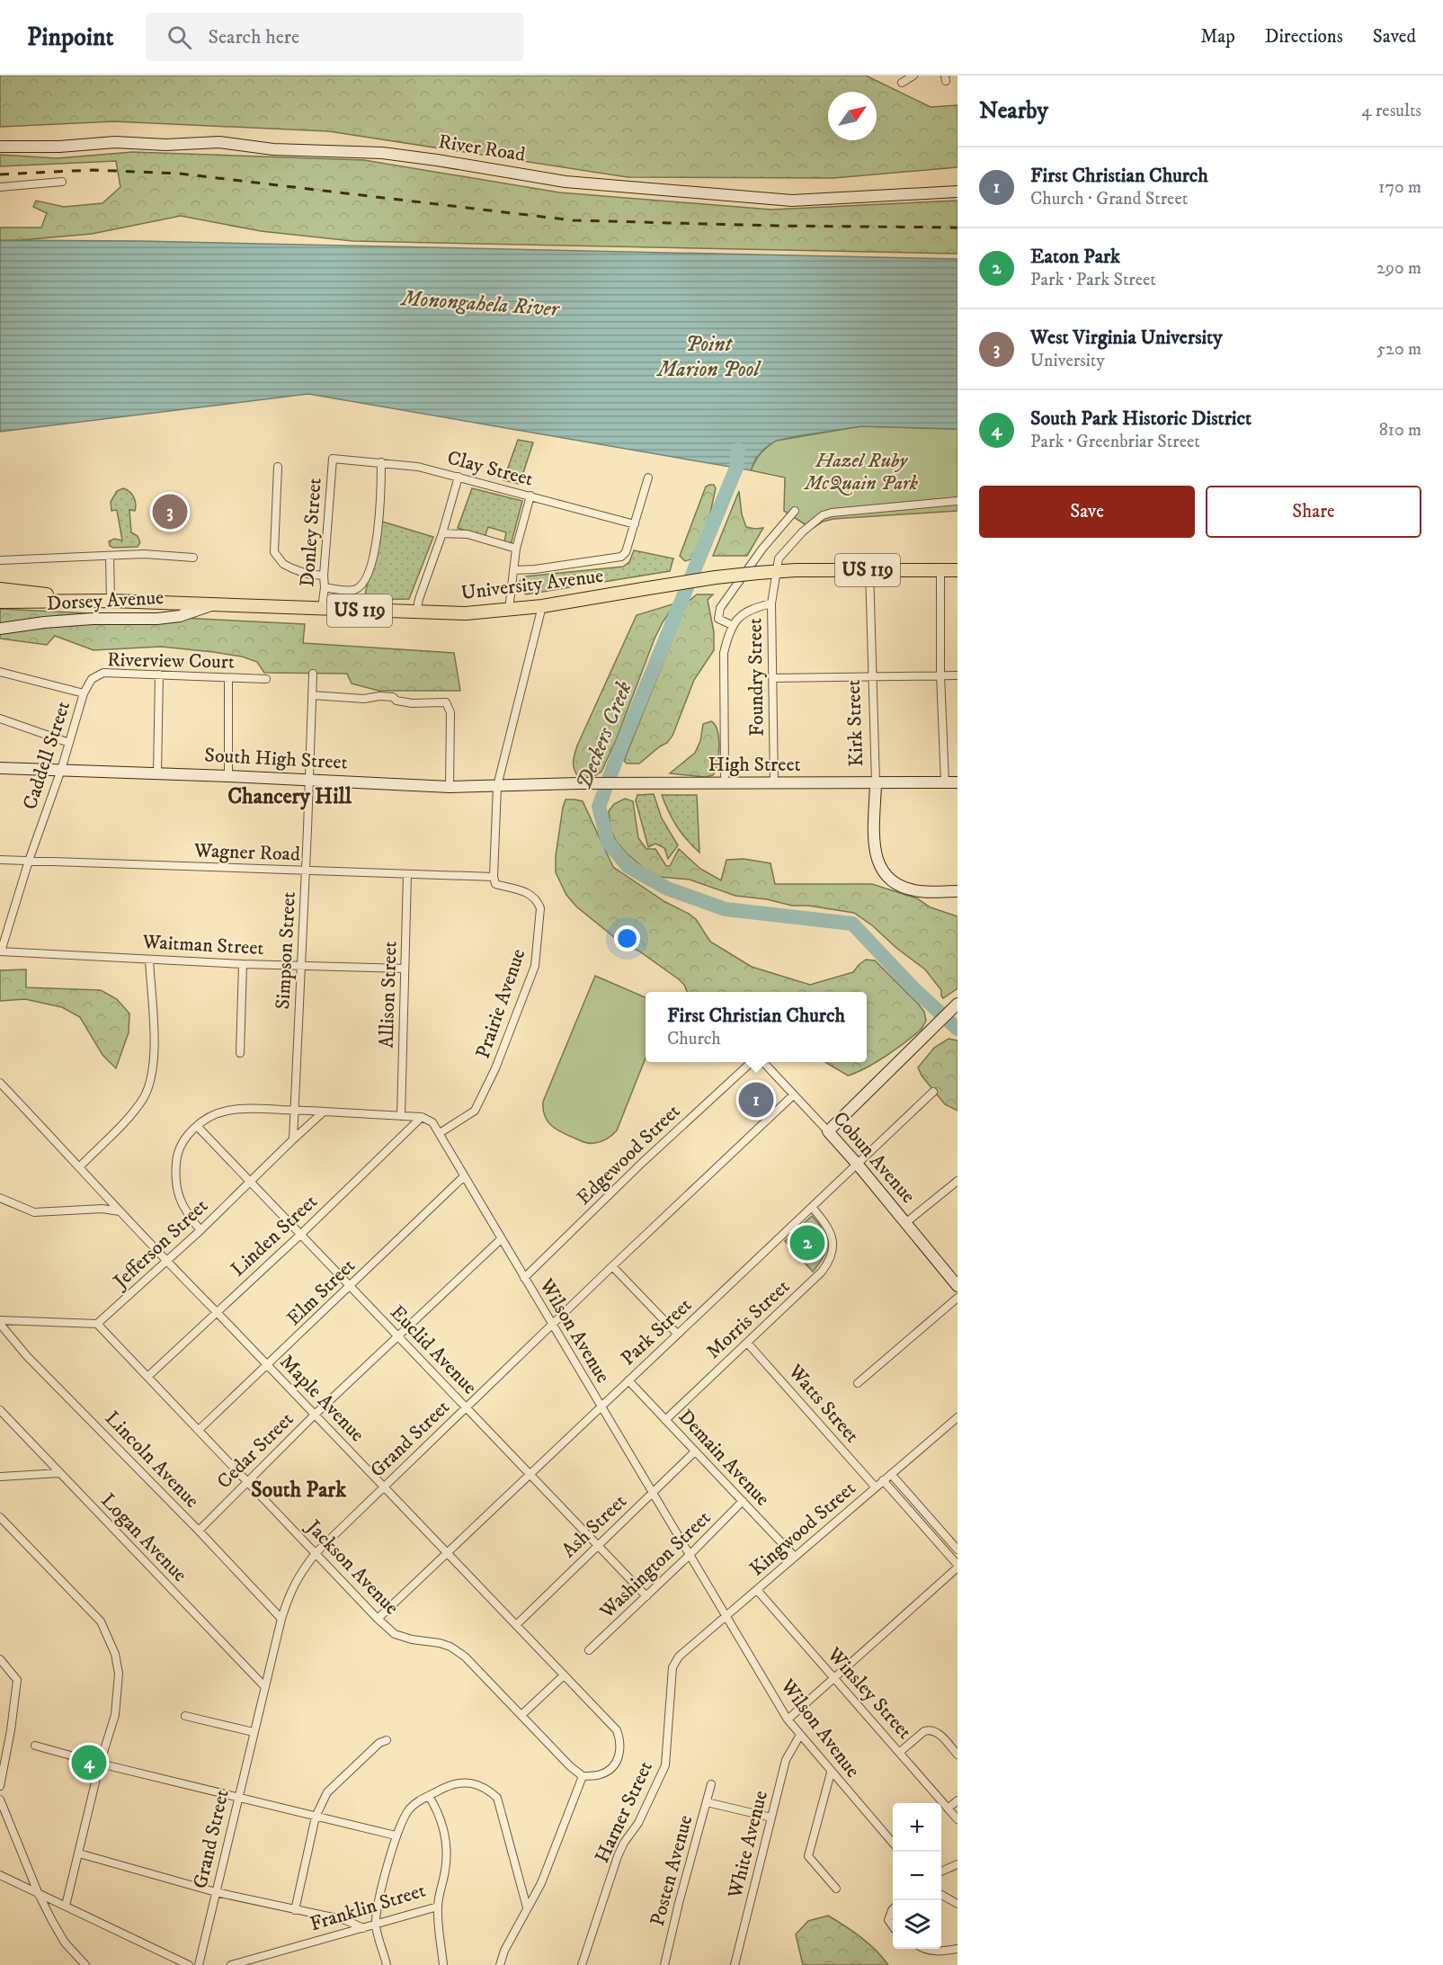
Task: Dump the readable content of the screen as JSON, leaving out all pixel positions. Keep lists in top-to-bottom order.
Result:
{
  "streets": {
    "main road": ["US 119", "University Avenue"],
    "street": [
      "River Road",
      "Clay Street",
      "Donley Street",
      "Dorsey Avenue",
      "Riverview Court",
      "Foundry Street",
      "Kirk Street",
      "Caddell Street",
      "South High Street",
      "High Street",
      "Wagner Road",
      "Waitman Street",
      "Simpson Street",
      "Allison Street",
      "Prairie Avenue",
      "Edgewood Street",
      "Cobun Avenue",
      "Linden Street",
      "Jefferson Street",
      "Elm Street",
      "Morris Street",
      "Wilson Avenue",
      "Park Street",
      "Euclid Avenue",
      "Maple Avenue",
      "Watts Street",
      "Grand Street",
      "Cedar Street",
      "Demain Avenue",
      "Lincoln Avenue",
      "Ash Street",
      "Kingwood Street",
      "Logan Avenue",
      "Washington Street",
      "Jackson Avenue",
      "Winsley Street",
      "Harner Street",
      "White Avenue",
      "Posten Avenue",
      "Franklin Street"
    ]
  },
  "crossings": [
    ["Clay Street", "Donley Street"],
    ["Donley Street", "University Avenue"],
    ["University Avenue", "Dorsey Avenue"],
    ["University Avenue", "Foundry Street"],
    ["University Avenue", "Kirk Street"],
    ["Riverview Court", "Caddell Street"],
    ["Foundry Street", "High Street"],
    ["Kirk Street", "High Street"],
    ["Caddell Street", "South High Street"],
    ["Caddell Street", "Wagner Road"],
    ["Caddell Street", "Waitman Street"],
    ["South High Street", "High Street"],
    ["South High Street", "Simpson Street"],
    ["Wagner Road", "Simpson Street"],
    ["Wagner Road", "Allison Street"],
    ["Wagner Road", "Prairie Avenue"],
    ["Waitman Street", "Simpson Street"],
    ["Waitman Street", "Allison Street"],
    ["Prairie Avenue", "Wilson Avenue"],
    ["Edgewood Street", "Wilson Avenue"],
    ["Cobun Avenue", "Park Street"],
    ["Cobun Avenue", "Grand Street"],
    ["Linden Street", "Wilson Avenue"],
    ["Linden Street", "Euclid Avenue"],
    ["Linden Street", "Maple Avenue"],
    ["Linden Street", "Jackson Avenue"],
    ["Jefferson Street", "Euclid Avenue"],
    ["Jefferson Street", "Maple Avenue"],
    ["Jefferson Street", "Jackson Avenue"],
    ["Elm Street", "Wilson Avenue"],
    ["Elm Street", "Euclid Avenue"],
    ["Elm Street", "Maple Avenue"],
    ["Elm Street", "Jackson Avenue"],
    ["Morris Street", "Park Street"],
    ["Morris Street", "Watts Street"],
    ["Morris Street", "Demain Avenue"],
    ["Wilson Avenue", "Park Street"],
    ["Wilson Avenue", "Grand Street"],
    ["Wilson Avenue", "Cedar Street"],
    ["Wilson Avenue", "Ash Street"],
    ["Wilson Avenue", "Kingwood Street"],
    ["Wilson Avenue", "Washington Street"],
    ["Wilson Avenue", "White Avenue"],
    ["Park Street", "Euclid Avenue"],
    ["Park Street", "Maple Avenue"],
    ["Park Street", "Demain Avenue"],
    ["Park Street", "Jackson Avenue"],
    ["Euclid Avenue", "Grand Street"],
    ["Euclid Avenue", "Cedar Street"],
    ["Euclid Avenue", "Ash Street"],
    ["Euclid Avenue", "Washington Street"],
    ["Maple Avenue", "Grand Street"],
    ["Maple Avenue", "Cedar Street"],
    ["Maple Avenue", "Ash Street"],
    ["Maple Avenue", "Jackson Avenue"],
    ["Watts Street", "Kingwood Street"],
    ["Grand Street", "Lincoln Avenue"],
    ["Grand Street", "Logan Avenue"],
    ["Grand Street", "Jackson Avenue"],
    ["Cedar Street", "Lincoln Avenue"],
    ["Cedar Street", "Jackson Avenue"],
    ["Demain Avenue", "Ash Street"],
    ["Demain Avenue", "Kingwood Street"],
    ["Demain Avenue", "Washington Street"],
    ["Kingwood Street", "Winsley Street"],
    ["Kingwood Street", "Harner Street"]
  ],
  "districts": ["Chancery Hill", "South Park"],
  "water": ["Monongahela River", "Point Marion Pool", "Deckers Creek"],
  "parks": ["Hazel Ruby McQuain Park"],
  "north": "top right",
  "page": {
    "header": "Pinpoint",
    "search": "Search here",
    "nav": ["Map", "Directions", "Saved"],
    "heading": ["Nearby", "4 results"],
    "list": [
      {
        "mark": "1",
        "name": "First Christian Church",
        "note": "Church · Grand Street",
        "value": "170 m"
      },
      {
        "mark": "2",
        "name": "Eaton Park",
        "note": "Park · Park Street",
        "value": "290 m"
      },
      {
        "mark": "3",
        "name": "West Virginia University",
        "note": "University",
        "value": "520 m"
      },
      {
        "mark": "4",
        "name": "South Park Historic District",
        "note": "Park · Greenbriar Street",
        "value": "810 m"
      }
    ],
    "buttons": ["Save", "Share"],
    "pins": [
      "3",
      "1",
      "2",
      "4"
    ],
    "popup": ["First Christian Church", "Church"],
    "map_buttons": ["+", "−"]
  }
}
